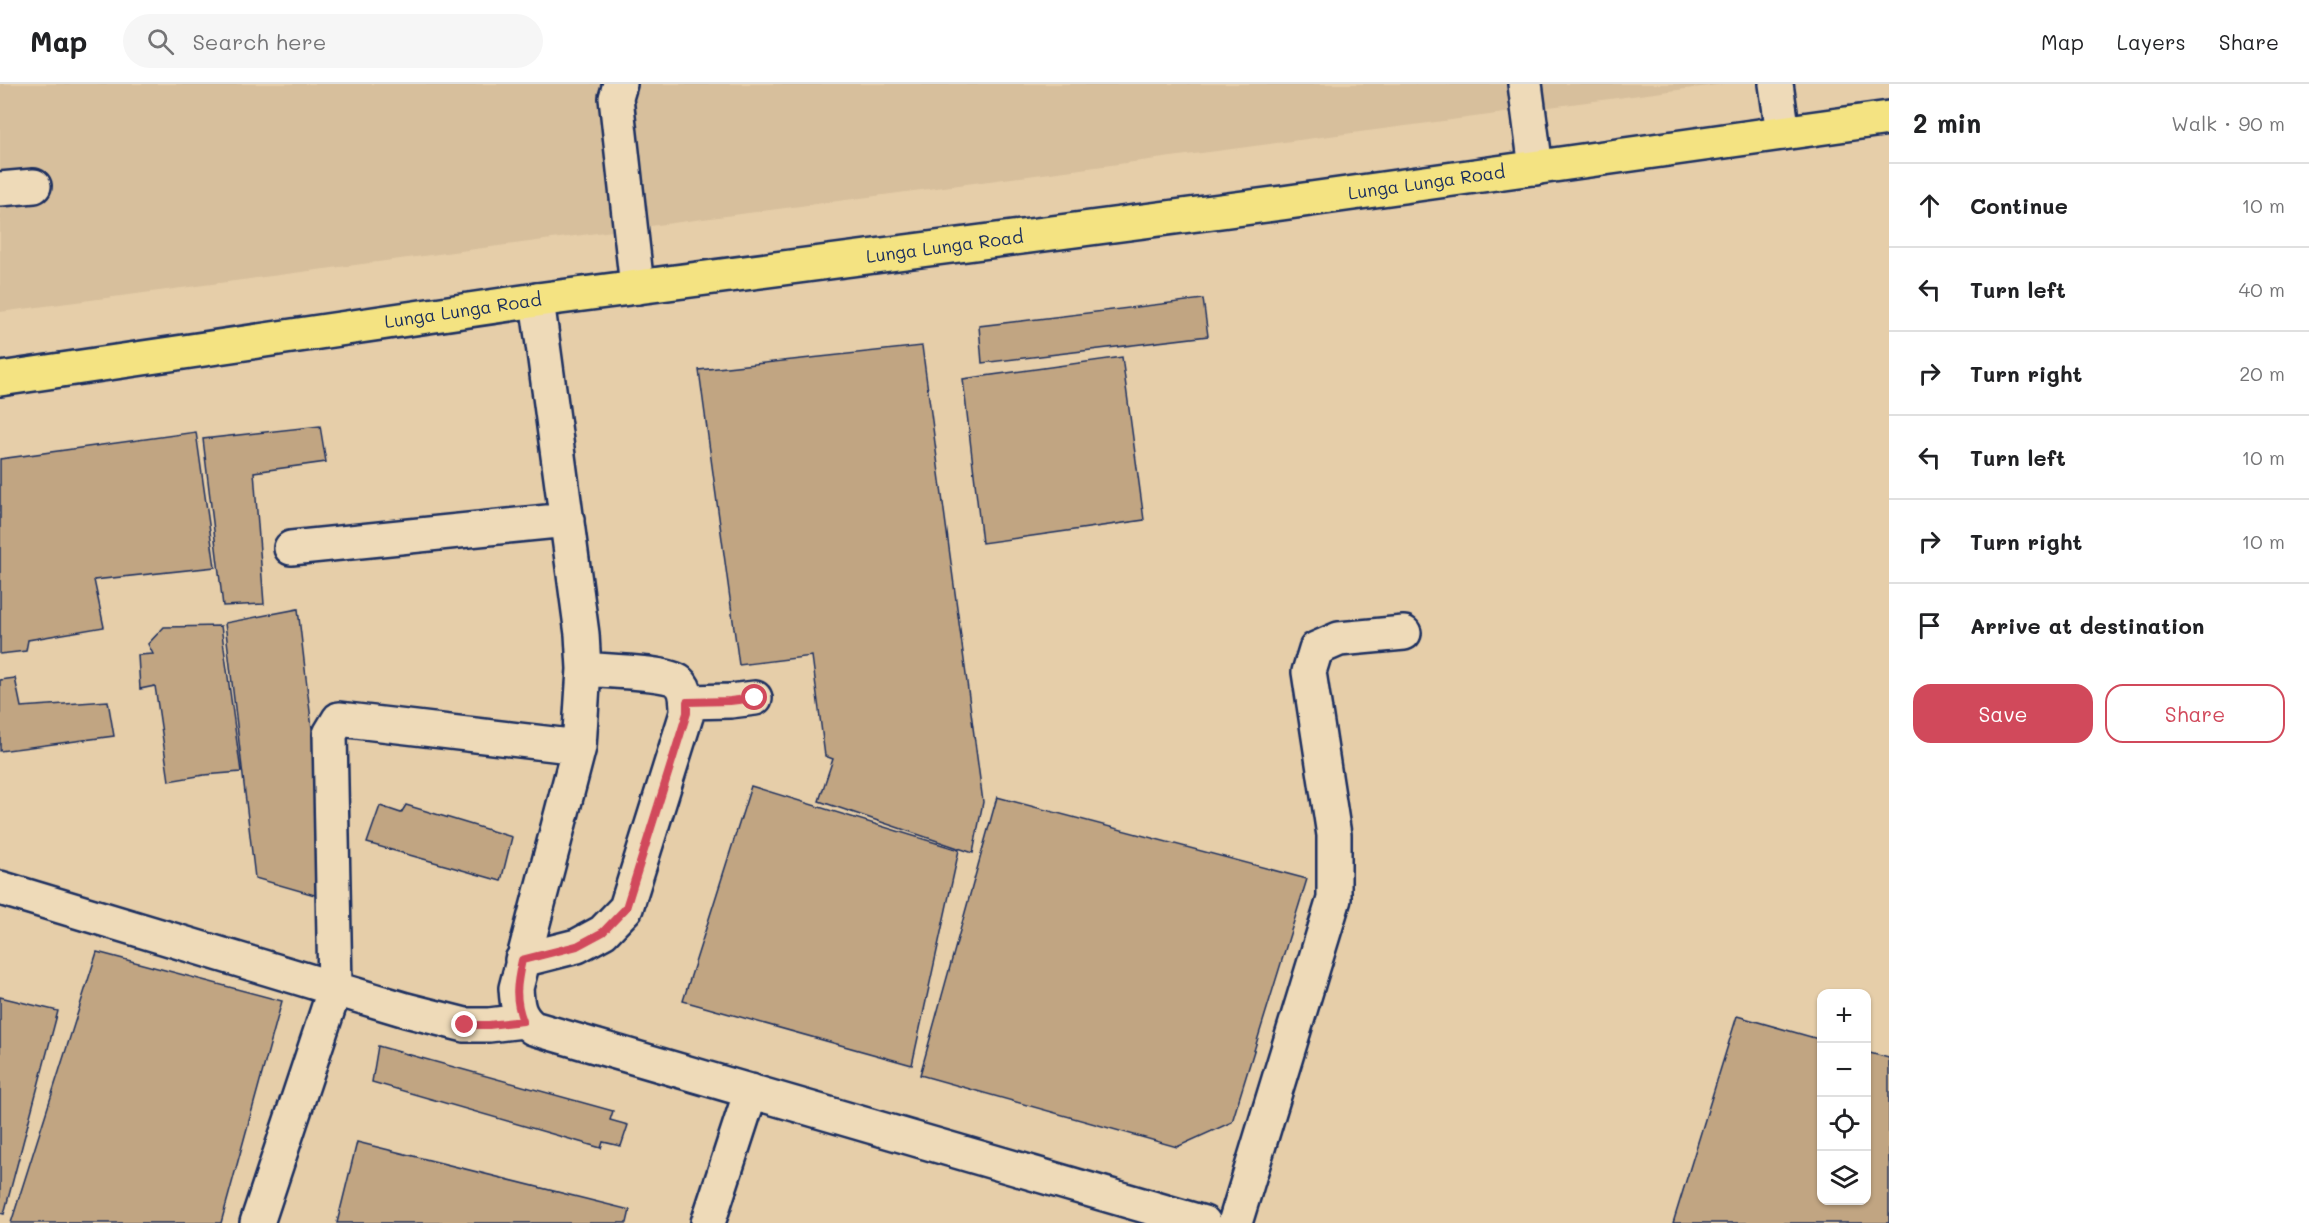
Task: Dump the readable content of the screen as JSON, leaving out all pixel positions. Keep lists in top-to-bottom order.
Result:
{
  "streets": {
    "main road": ["Lunga Lunga Road"]
  },
  "page": {
    "header": "Map",
    "search": "Search here",
    "nav": ["Map", "Layers", "Share"],
    "heading": ["2 min", "Walk · 90 m"],
    "list": [
      ["Continue", "10 m"],
      ["Turn left", "40 m"],
      ["Turn right", "20 m"],
      ["Turn left", "10 m"],
      ["Turn right", "10 m"],
      "Arrive at destination"
    ],
    "buttons": ["Save", "Share"],
    "map_buttons": ["+", "−"]
  }
}
